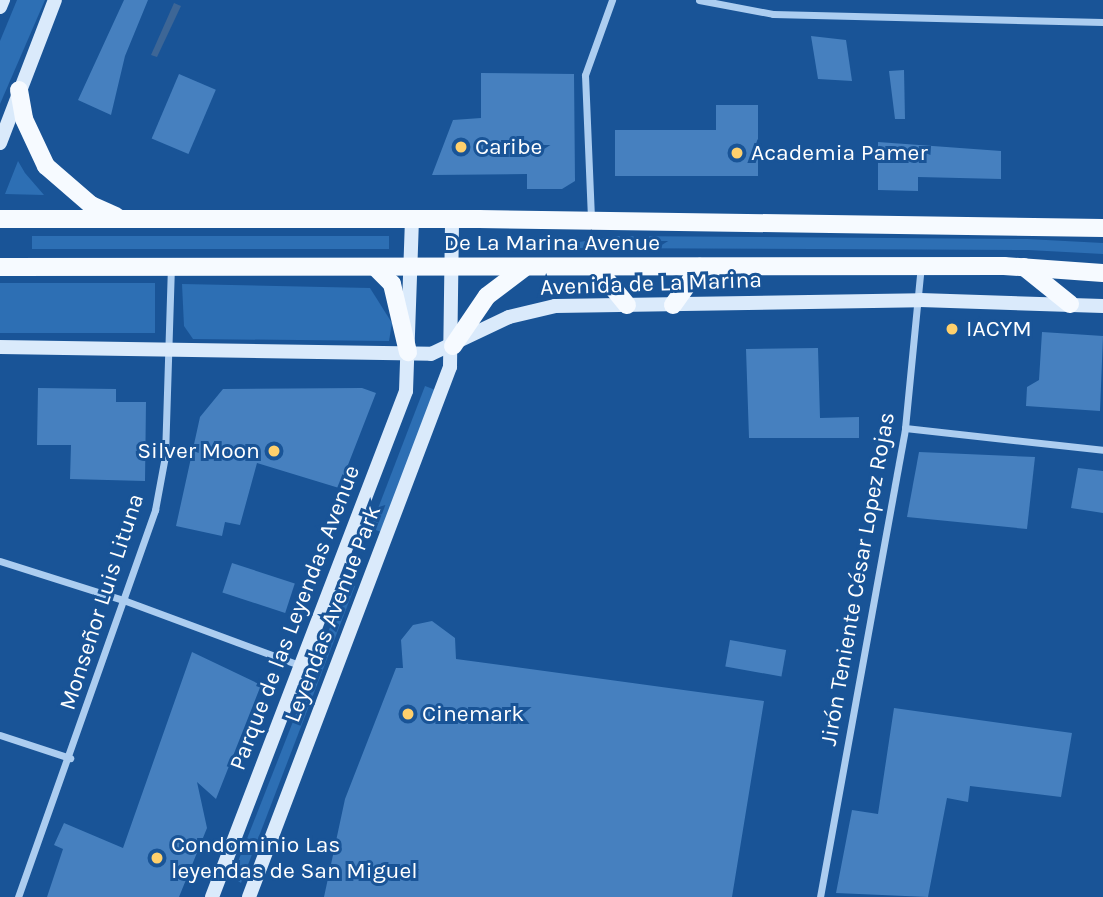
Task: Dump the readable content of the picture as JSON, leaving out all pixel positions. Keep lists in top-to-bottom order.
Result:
{
  "streets": {
    "main road": [
      "De La Marina Avenue",
      "Avenida de La Marina",
      "Leyendas Avenue Park",
      "Parque de las Leyendas Avenue"
    ],
    "street": ["Jirón Teniente César Lopez Rojas", "Monseñor Luis Lituna"]
  },
  "crossings": [
    ["De La Marina Avenue", "Jirón Teniente César Lopez Rojas"],
    ["De La Marina Avenue", "Monseñor Luis Lituna"],
    ["De La Marina Avenue", "Leyendas Avenue Park"],
    ["De La Marina Avenue", "Parque de las Leyendas Avenue"],
    ["Avenida de La Marina", "Jirón Teniente César Lopez Rojas"],
    ["Avenida de La Marina", "Monseñor Luis Lituna"],
    ["Avenida de La Marina", "Leyendas Avenue Park"],
    ["Avenida de La Marina", "Parque de las Leyendas Avenue"]
  ],
  "places": [
    "Caribe",
    "Academia Pamer",
    "IACYM",
    "Silver Moon",
    "Cinemark",
    "Condominio Las leyendas de San Miguel"
  ]
}
